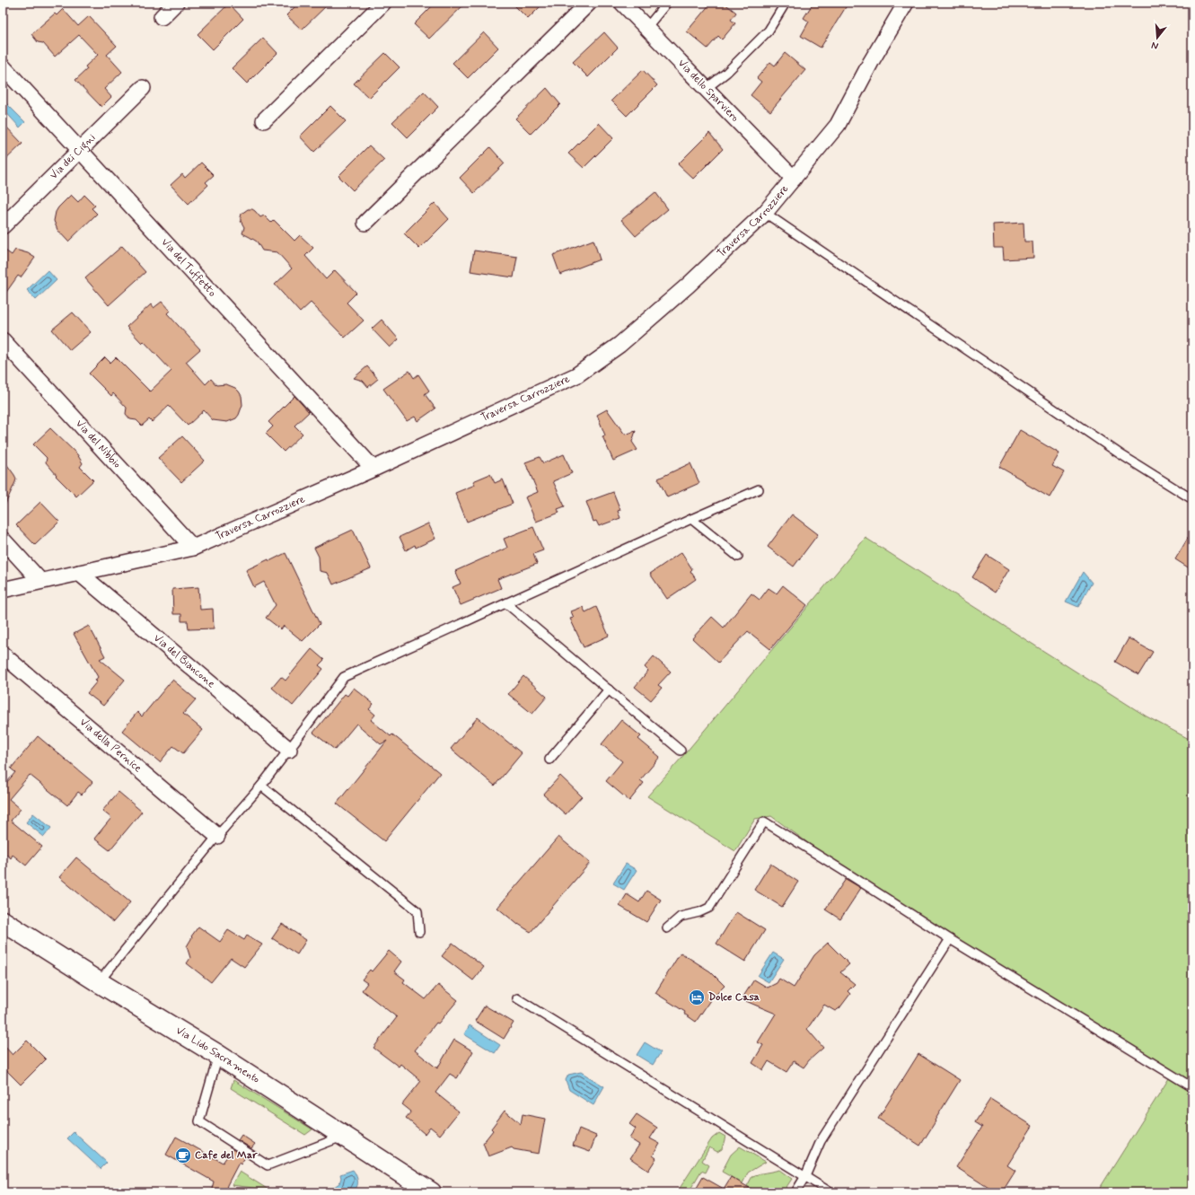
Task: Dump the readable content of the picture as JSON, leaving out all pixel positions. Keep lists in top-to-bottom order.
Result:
{
  "streets": {
    "street": [
      "Via dello Sparviero",
      "Via dei Cigni",
      "Traversa Carrozziere",
      "Via del Tuffetto",
      "Via del Nibbio",
      "Via del Biancone",
      "Via della Pernice",
      "Via Lido Sacramento"
    ]
  },
  "crossings": [
    ["Via dello Sparviero", "Traversa Carrozziere"],
    ["Via dei Cigni", "Via del Tuffetto"],
    ["Traversa Carrozziere", "Via del Tuffetto"],
    ["Traversa Carrozziere", "Via del Nibbio"],
    ["Traversa Carrozziere", "Via del Biancone"]
  ],
  "places": {
    "hotel": ["Dolce Casa"],
    "cafe": ["Cafe del Mar"]
  },
  "north": "bottom"
}
